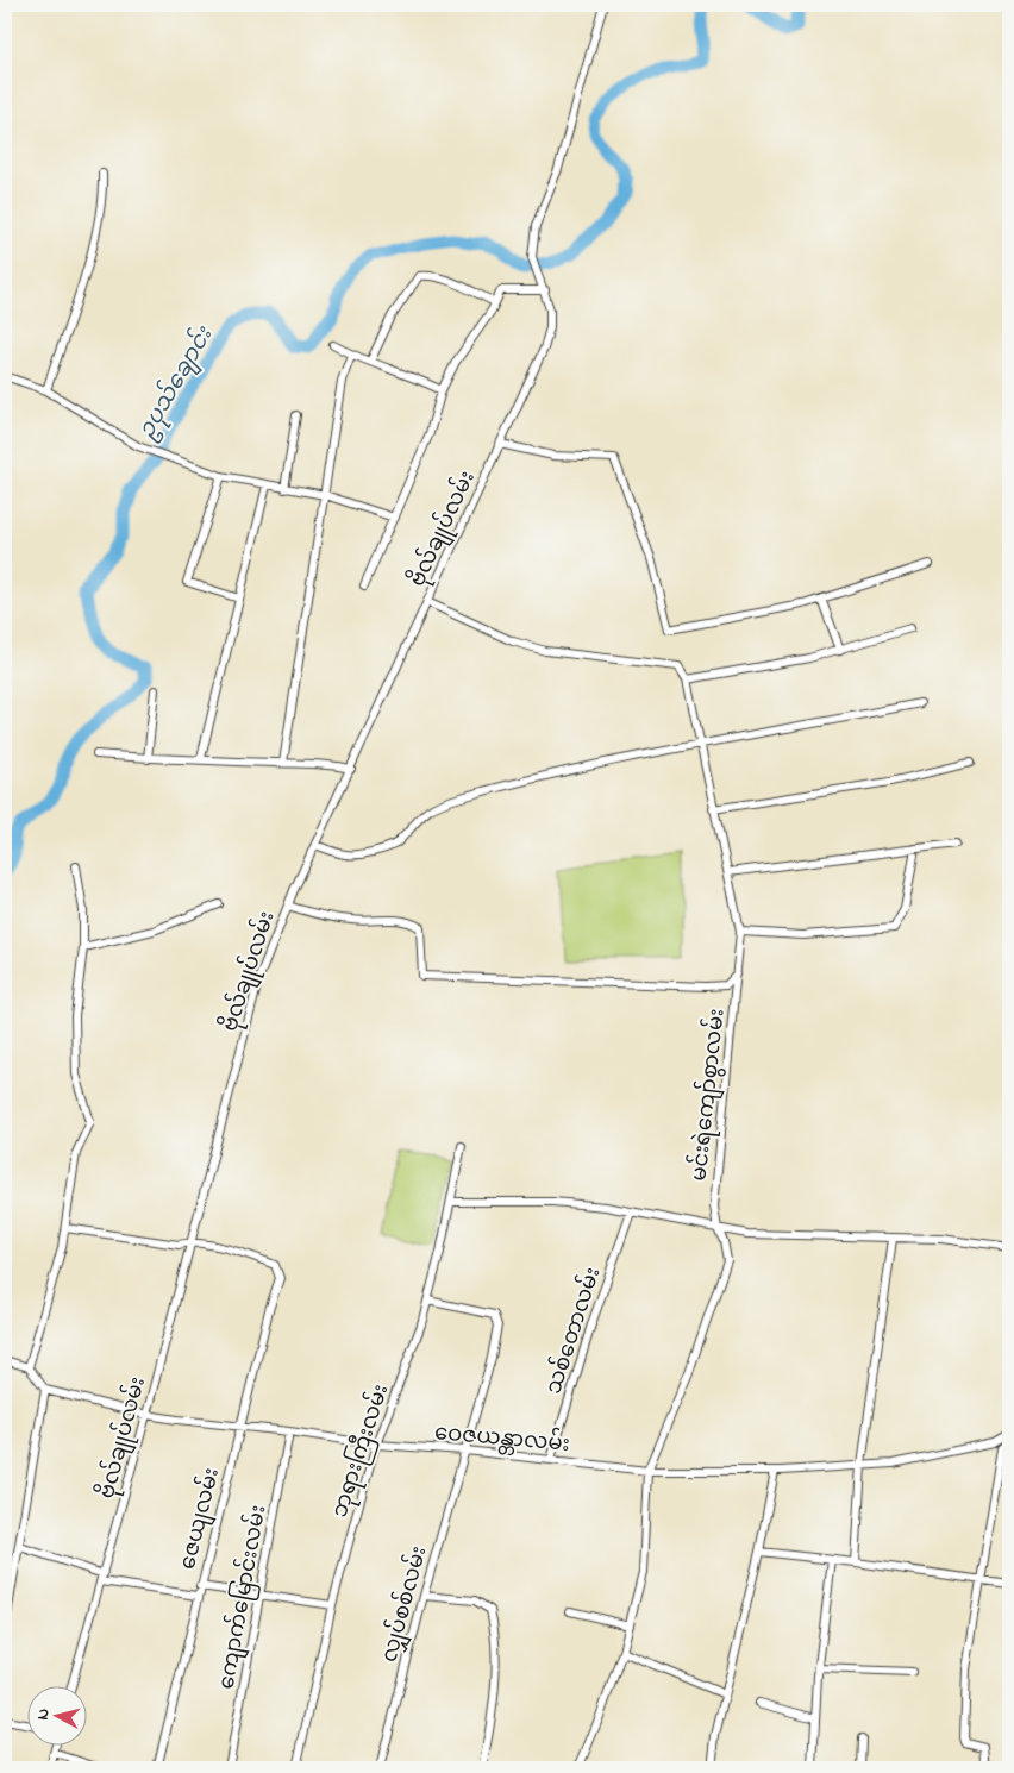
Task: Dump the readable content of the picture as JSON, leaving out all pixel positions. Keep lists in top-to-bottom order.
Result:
{
  "streets": {
    "street": [
      "ဗိုလ်ချုပ်လမ်း",
      "မင်းရဲကျော်စွာလမ်း",
      "သစ်တောလမ်း",
      "ဝေဇယန္တာလမ်း",
      "ဘုရားကြီးလမ်း",
      "ဇေယျလမ်း",
      "ကျောက်မြောင်းလမ်း",
      "လျှပ်စစ်လမ်း"
    ]
  },
  "crossings": [
    ["ဗိုလ်ချုပ်လမ်း", "ဝေဇယန္တာလမ်း"],
    ["ဗိုလ်ချုပ်လမ်း", "ဇေယျလမ်း"],
    ["မင်းရဲကျော်စွာလမ်း", "ဝေဇယန္တာလမ်း"],
    ["သစ်တောလမ်း", "ဝေဇယန္တာလမ်း"],
    ["ဝေဇယန္တာလမ်း", "ဘုရားကြီးလမ်း"],
    ["ဝေဇယန္တာလမ်း", "ဇေယျလမ်း"],
    ["ဝေဇယန္တာလမ်း", "ကျောက်မြောင်းလမ်း"],
    ["ဝေဇယန္တာလမ်း", "လျှပ်စစ်လမ်း"],
    ["ဘုရားကြီးလမ်း", "လျှပ်စစ်လမ်း"]
  ],
  "water": ["ဥပုသ်ချောင်း"],
  "north": "left"
}
